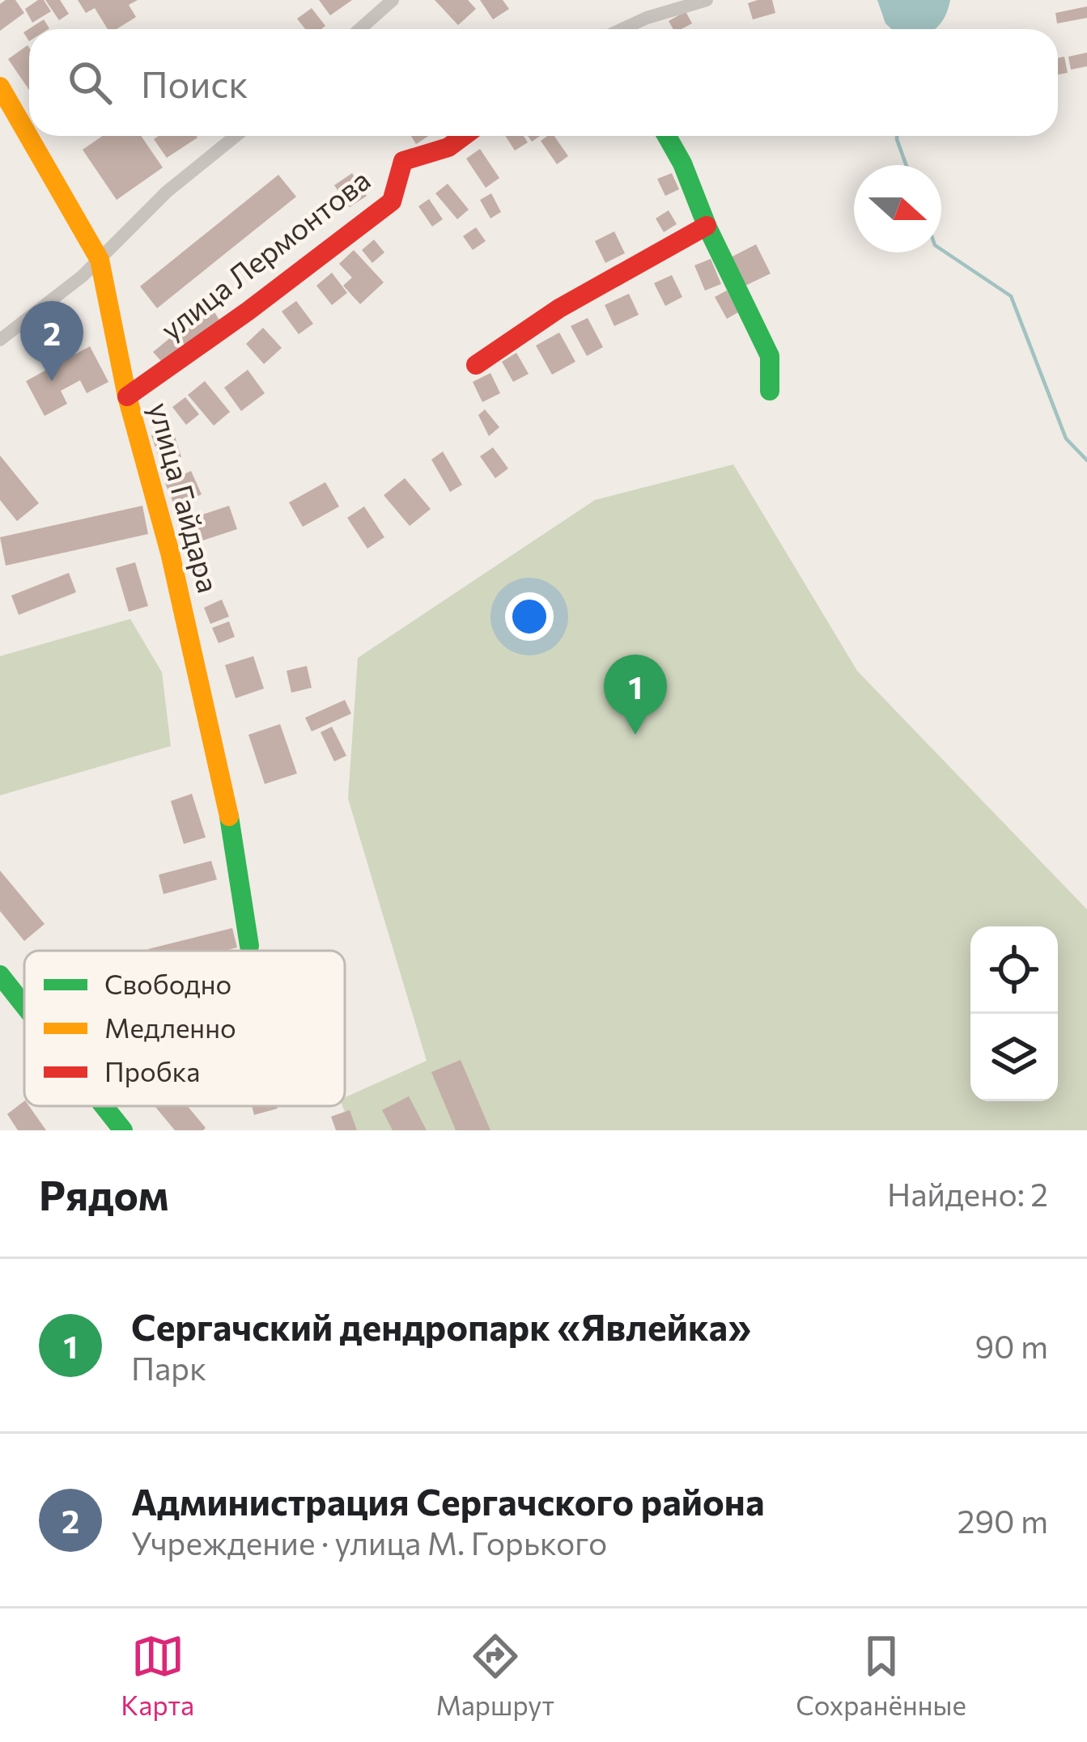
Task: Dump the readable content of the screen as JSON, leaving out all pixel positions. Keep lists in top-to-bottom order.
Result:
{
  "streets": {
    "street": ["улица Лермонтова", "улица Гайдара"]
  },
  "crossings": [
    ["улица Лермонтова", "улица Гайдара"]
  ],
  "legend": ["Свободно", "Медленно", "Пробка"],
  "north": "right",
  "page": {
    "search": "Поиск",
    "pins": ["2", "1"],
    "heading": ["Рядом", "Найдено: 2"],
    "list": [
      {
        "mark": "1",
        "name": "Сергачский дендропарк «Явлейка»",
        "note": "Парк",
        "value": "90 m"
      },
      {
        "mark": "2",
        "name": "Администрация Сергачского района",
        "note": "Учреждение · улица М. Горького",
        "value": "290 m"
      }
    ],
    "nav": ["Карта", "Маршрут", "Сохранённые"]
  }
}
